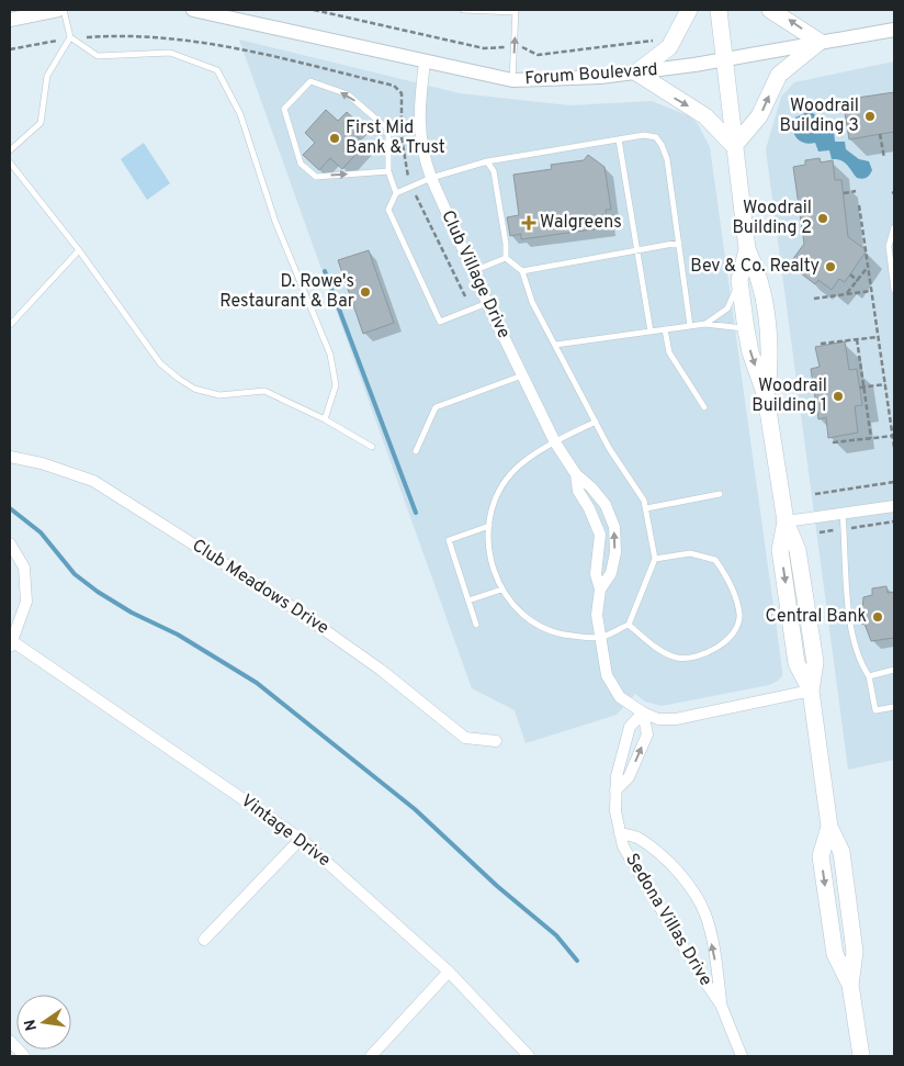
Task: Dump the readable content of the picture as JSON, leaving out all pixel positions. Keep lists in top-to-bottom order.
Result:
{
  "streets": {
    "street": [
      "Forum Boulevard",
      "Club Village Drive",
      "Club Meadows Drive",
      "Vintage Drive",
      "Sedona Villas Drive"
    ]
  },
  "crossings": [
    ["Forum Boulevard", "Club Village Drive"],
    ["Club Village Drive", "Sedona Villas Drive"]
  ],
  "places": {
    "other": [
      "Woodrail Building 3",
      "First Mid Bank & Trust",
      "Woodrail Building 2",
      "Bev & Co. Realty",
      "D. Rowe's Restaurant & Bar",
      "Woodrail Building 1",
      "Central Bank"
    ],
    "health": ["Walgreens"]
  },
  "north": "left"
}
